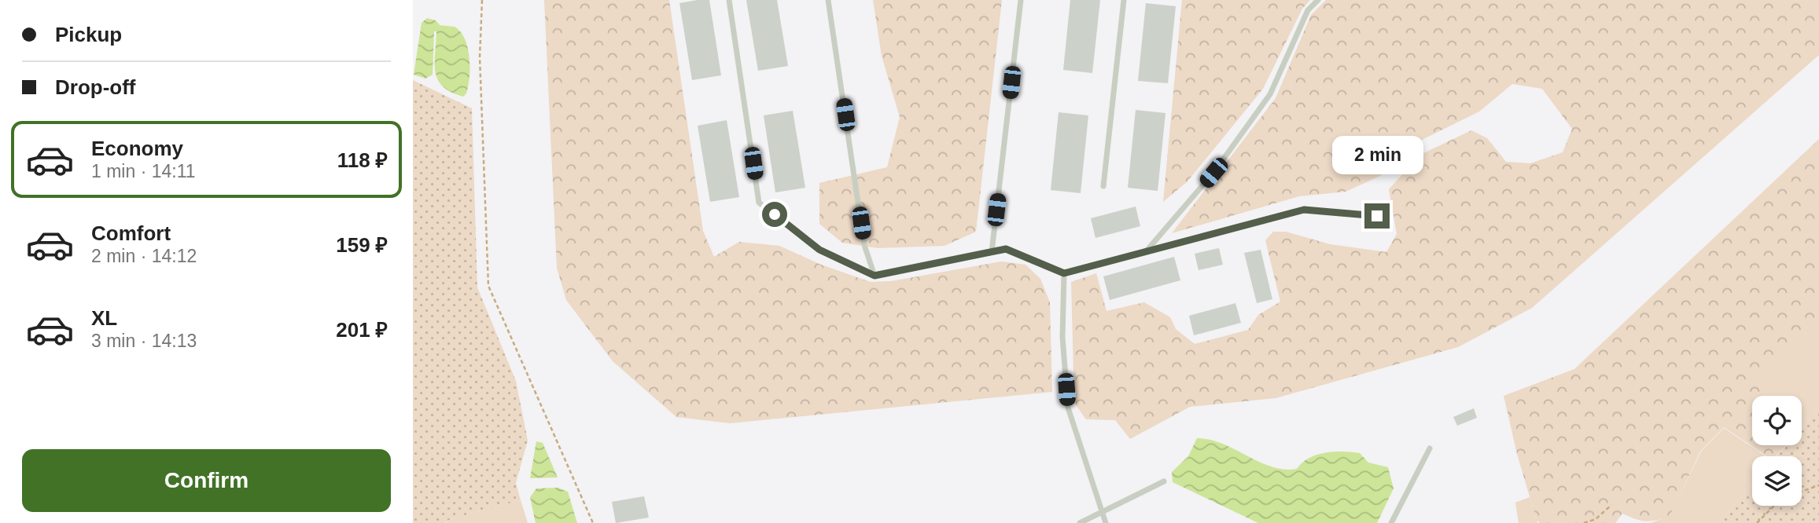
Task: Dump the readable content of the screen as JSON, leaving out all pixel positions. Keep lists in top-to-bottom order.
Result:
{
  "page": {
    "banner": ["Pickup", "Drop-off"],
    "list": [
      {
        "name": "Economy",
        "note": "1 min · 14:11",
        "value": "118 ₽"
      },
      {
        "name": "Comfort",
        "note": "2 min · 14:12",
        "value": "159 ₽"
      },
      {
        "name": "XL",
        "note": "3 min · 14:13",
        "value": "201 ₽"
      }
    ],
    "bubble": "2 min",
    "buttons": "Confirm"
  }
}
